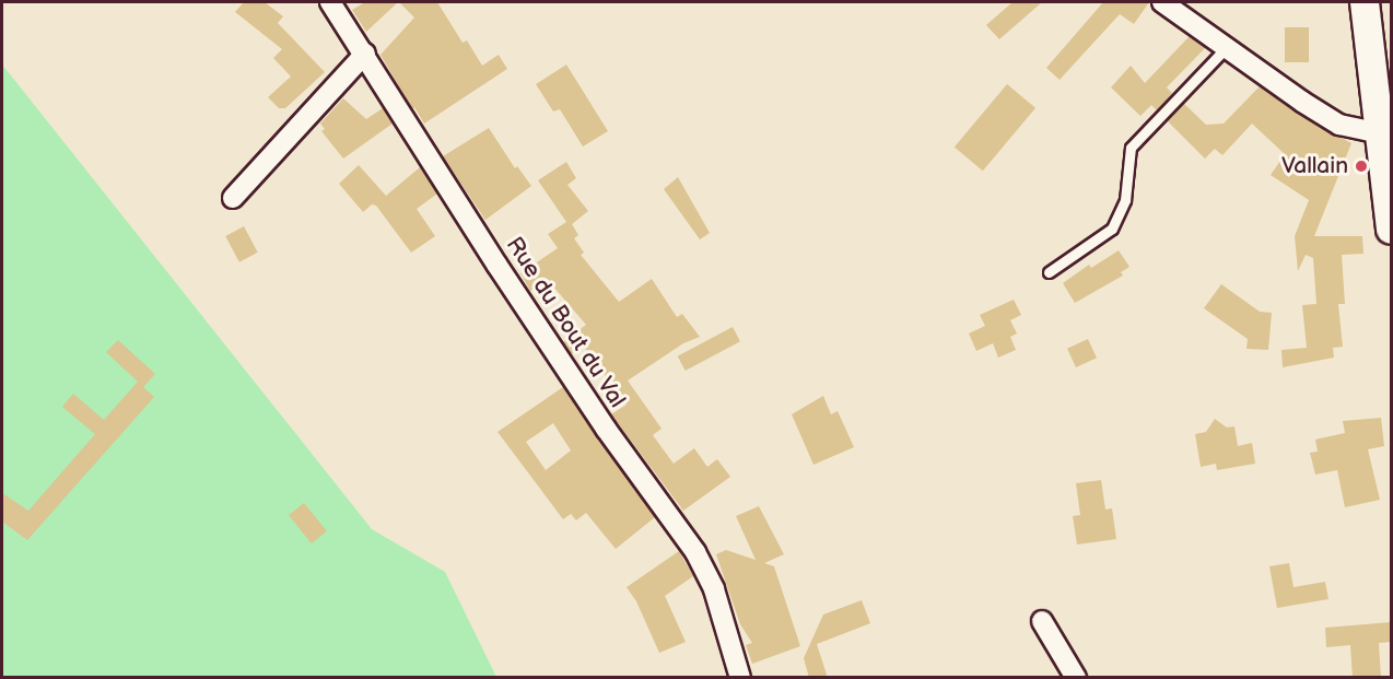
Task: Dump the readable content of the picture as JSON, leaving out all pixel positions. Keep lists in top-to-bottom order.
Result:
{
  "streets": {
    "street": ["Rue du Bout du Val"]
  },
  "places": ["Vallain"]
}
